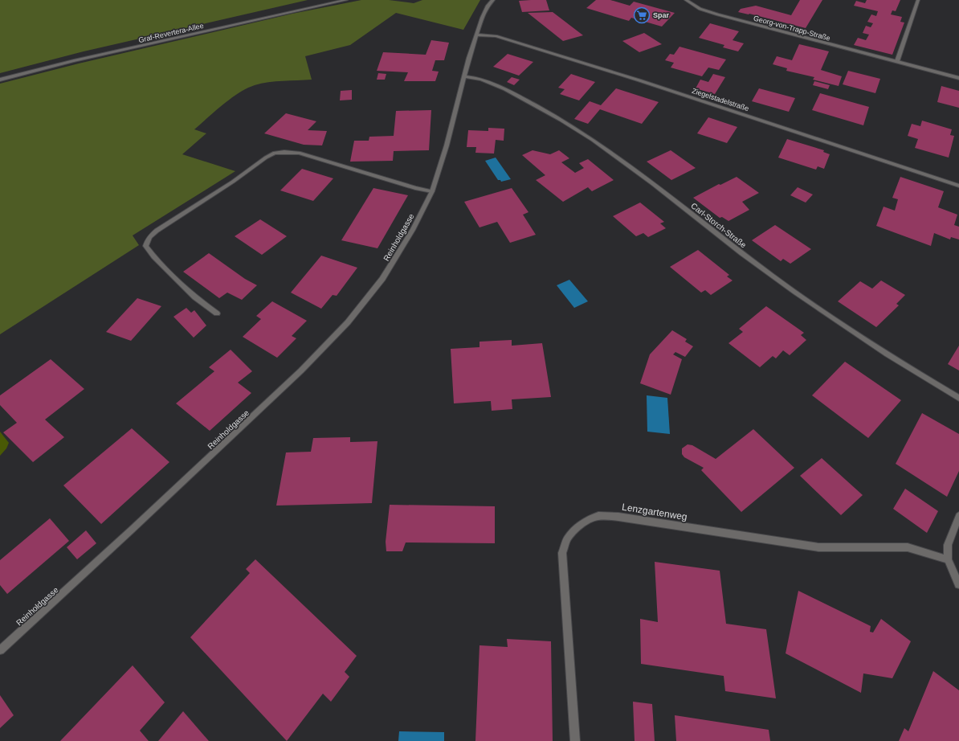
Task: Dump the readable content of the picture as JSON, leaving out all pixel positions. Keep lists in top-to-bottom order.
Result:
{
  "streets": {
    "street": [
      "Georg-von-Trapp-Straße",
      "Graf-Revertera-Allee",
      "Ziegelstadelstraße",
      "Carl-Storch-Straße",
      "Reinholdgasse",
      "Lenzgartenweg"
    ]
  },
  "crossings": [
    ["Ziegelstadelstraße", "Reinholdgasse"],
    ["Carl-Storch-Straße", "Reinholdgasse"]
  ],
  "places": {
    "supermarket": ["Spar"]
  }
}
